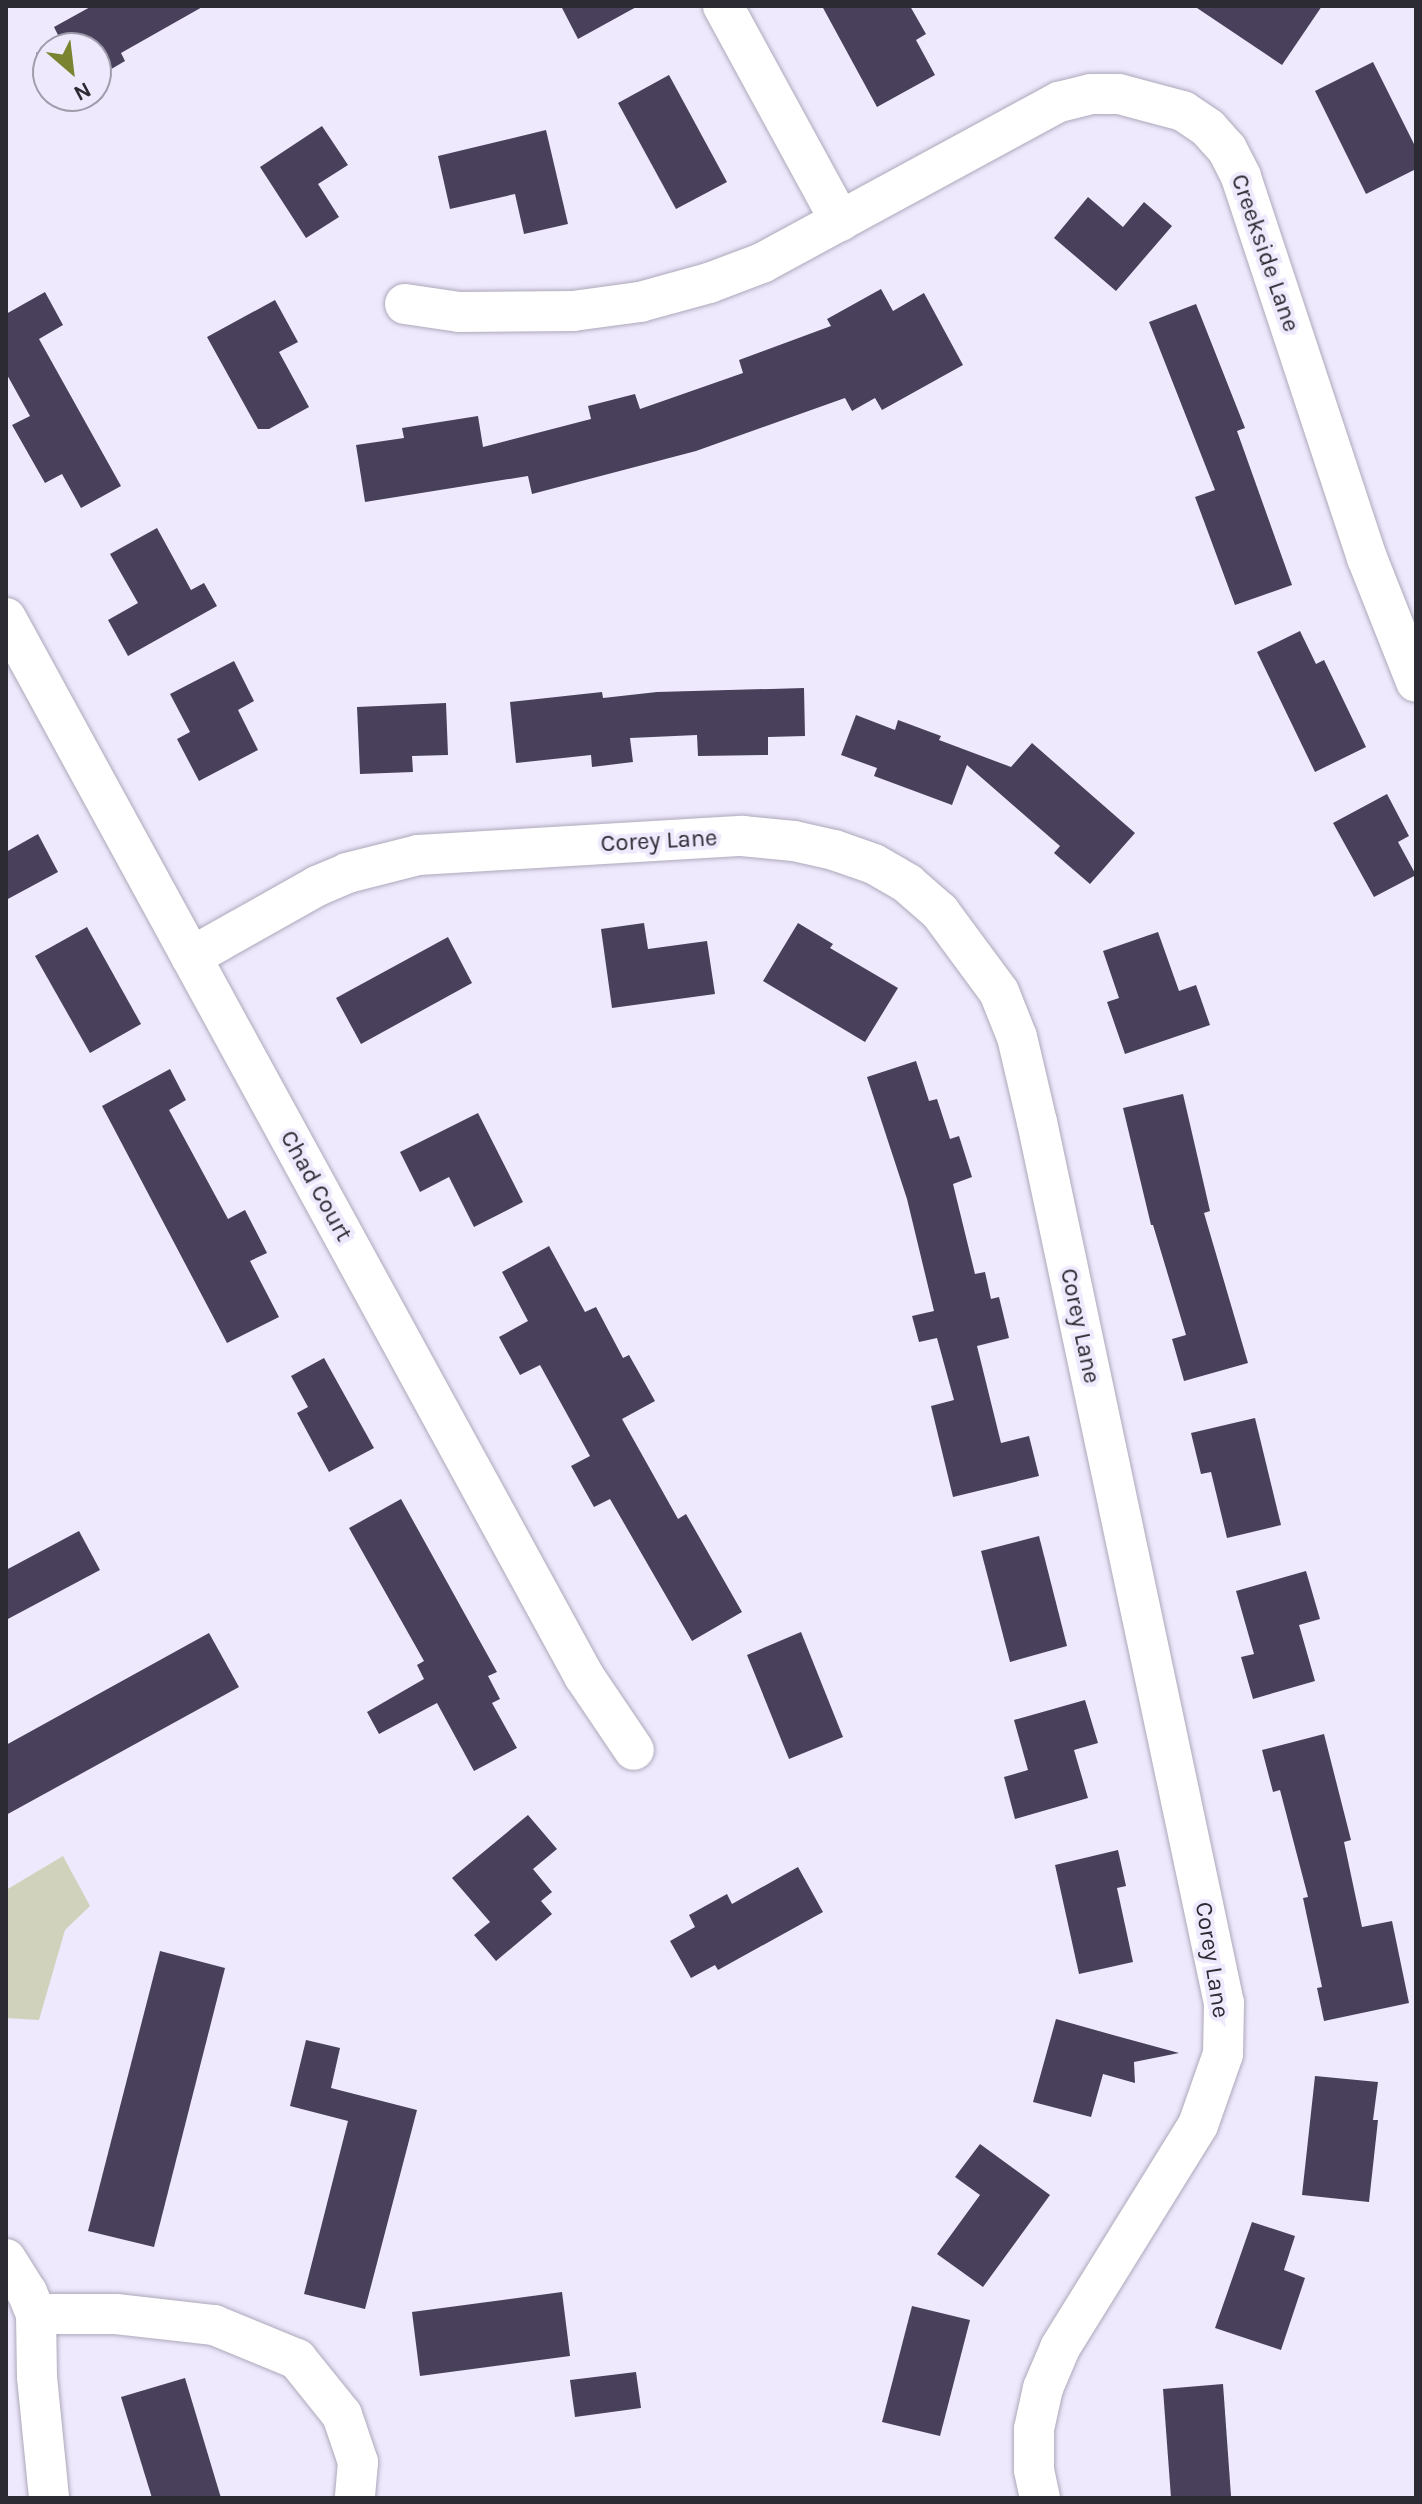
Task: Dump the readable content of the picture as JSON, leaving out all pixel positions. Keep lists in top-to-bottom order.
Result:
{
  "streets": {
    "street": ["Creekside Lane", "Corey Lane", "Chad Court"]
  },
  "crossings": [
    ["Corey Lane", "Chad Court"]
  ],
  "north": "bottom right"
}
